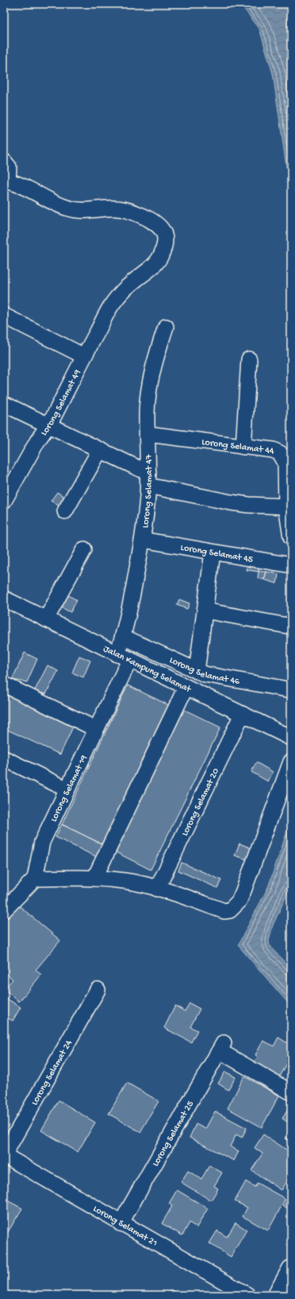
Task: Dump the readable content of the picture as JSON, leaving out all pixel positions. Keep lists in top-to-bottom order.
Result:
{
  "streets": {
    "street": [
      "Lorong Selamat 49",
      "Lorong Selamat 44",
      "Lorong Selamat 47",
      "Lorong Selamat 45",
      "Jalan Kampung Selamat",
      "Lorong Selamat 46",
      "Lorong Selamat 19",
      "Lorong Selamat 20",
      "Lorong Selamat 24",
      "Lorong Selamat 25",
      "Lorong Selamat 21"
    ]
  },
  "crossings": [
    ["Lorong Selamat 44", "Lorong Selamat 47"],
    ["Lorong Selamat 47", "Lorong Selamat 45"],
    ["Lorong Selamat 47", "Jalan Kampung Selamat"],
    ["Lorong Selamat 47", "Lorong Selamat 46"],
    ["Lorong Selamat 47", "Lorong Selamat 19"],
    ["Jalan Kampung Selamat", "Lorong Selamat 19"],
    ["Jalan Kampung Selamat", "Lorong Selamat 20"],
    ["Lorong Selamat 24", "Lorong Selamat 21"],
    ["Lorong Selamat 25", "Lorong Selamat 21"]
  ]
}
